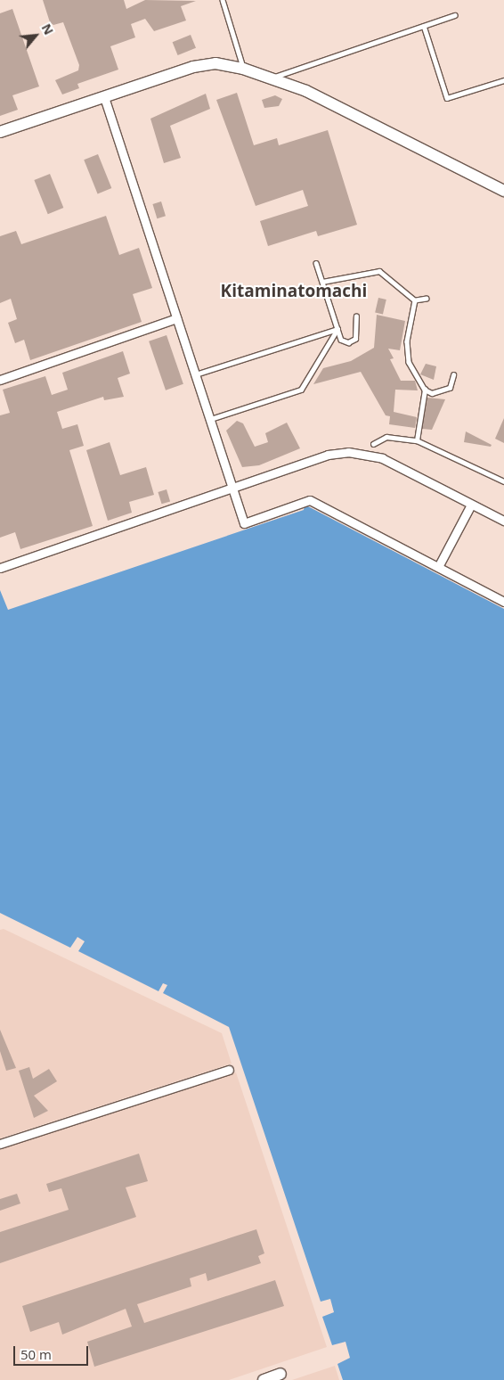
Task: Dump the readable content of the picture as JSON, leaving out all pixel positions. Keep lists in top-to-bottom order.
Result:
{
  "districts": ["Kitaminatomachi"],
  "scale_bar": "50 m",
  "north": "top right"
}
